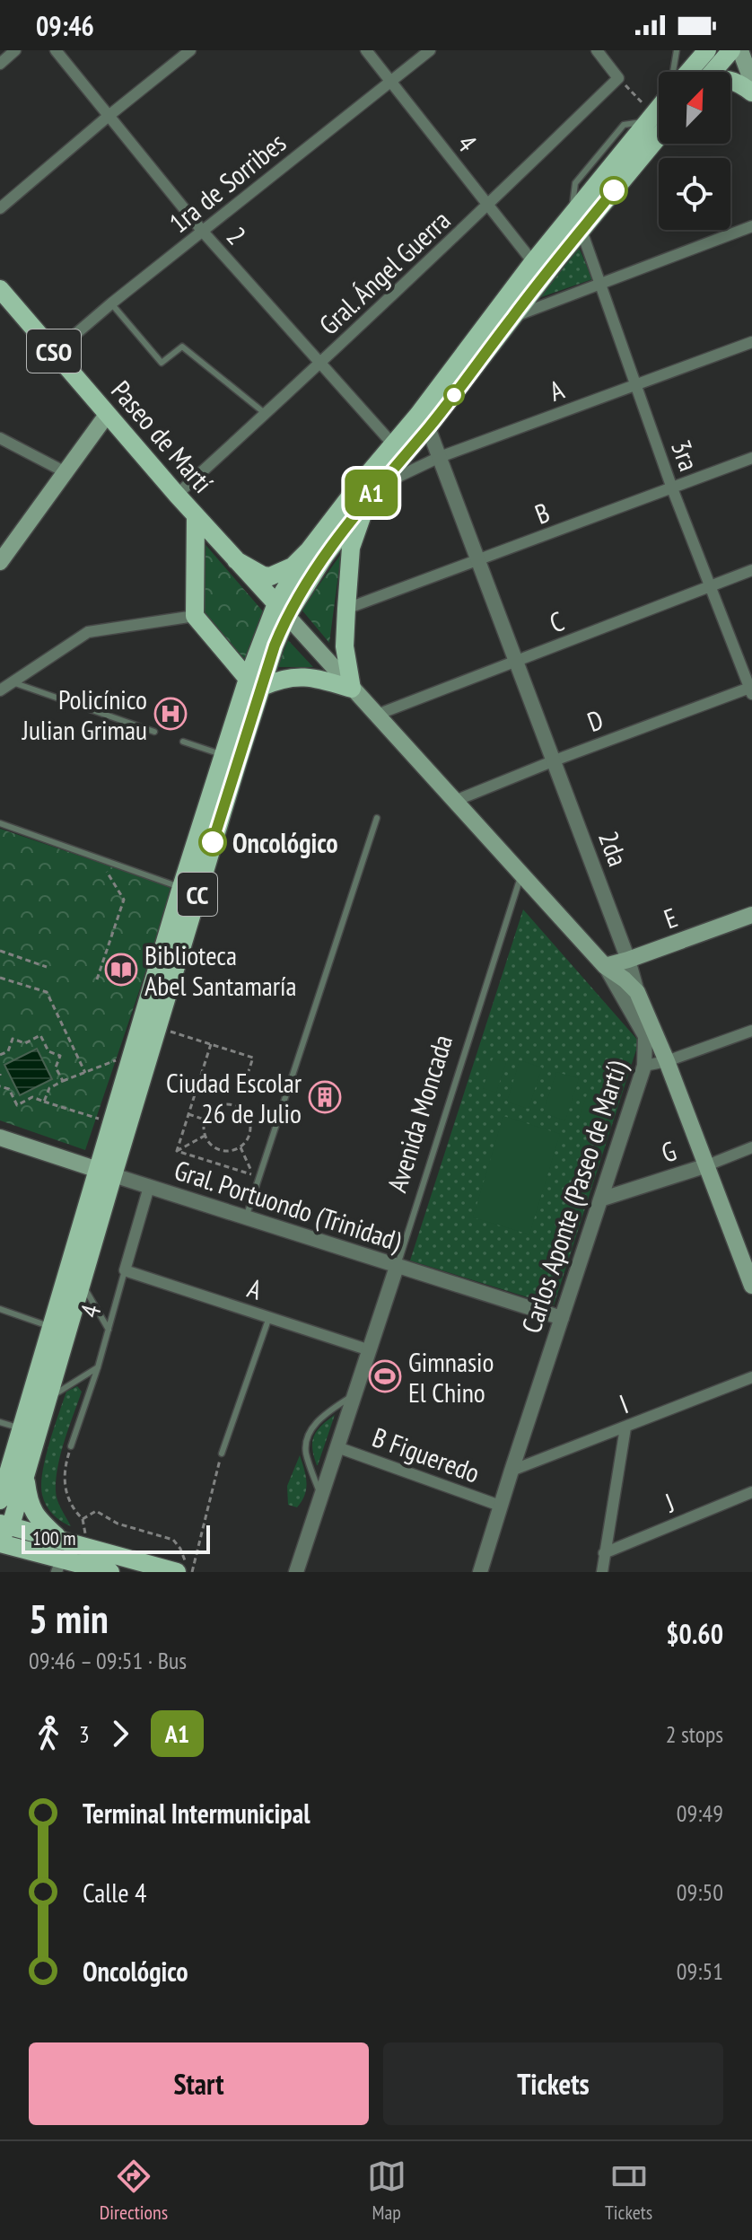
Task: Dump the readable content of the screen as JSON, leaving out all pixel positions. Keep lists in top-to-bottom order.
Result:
{
  "streets": {
    "main road": [
      "CSO",
      "Paseo de Martí",
      "2da",
      "CC",
      "E",
      "Carlos Aponte (Paseo de Martí)",
      "Gral. Portuondo (Trinidad)"
    ],
    "street": [
      "4",
      "1ra de Sorribes",
      "2",
      "Gral. Ángel Guerra",
      "A",
      "3ra",
      "B",
      "C",
      "D",
      "Avenida Moncada",
      "G",
      "I",
      "B Figueredo",
      "J"
    ]
  },
  "crossings": [
    ["4", "1ra de Sorribes"],
    ["4", "Gral. Ángel Guerra"],
    ["4", "A"],
    ["4", "CC"],
    ["4", "Gral. Portuondo (Trinidad)"],
    ["1ra de Sorribes", "2"],
    ["1ra de Sorribes", "Paseo de Martí"],
    ["2", "Gral. Ángel Guerra"],
    ["2", "CC"],
    ["Gral. Ángel Guerra", "Paseo de Martí"],
    ["A", "3ra"],
    ["A", "2da"],
    ["A", "CC"],
    ["A", "Avenida Moncada"],
    ["Paseo de Martí", "CC"],
    ["Paseo de Martí", "Carlos Aponte (Paseo de Martí)"],
    ["3ra", "B"],
    ["3ra", "C"],
    ["3ra", "D"],
    ["3ra", "CC"],
    ["B", "2da"],
    ["C", "2da"],
    ["C", "Carlos Aponte (Paseo de Martí)"],
    ["D", "2da"],
    ["D", "Carlos Aponte (Paseo de Martí)"],
    ["2da", "CC"],
    ["2da", "E"],
    ["2da", "G"],
    ["CC", "Carlos Aponte (Paseo de Martí)"],
    ["CC", "Gral. Portuondo (Trinidad)"],
    ["E", "Carlos Aponte (Paseo de Martí)"],
    ["Avenida Moncada", "Carlos Aponte (Paseo de Martí)"],
    ["Avenida Moncada", "Gral. Portuondo (Trinidad)"],
    ["Avenida Moncada", "B Figueredo"],
    ["G", "Carlos Aponte (Paseo de Martí)"],
    ["Carlos Aponte (Paseo de Martí)", "Gral. Portuondo (Trinidad)"],
    ["Carlos Aponte (Paseo de Martí)", "I"],
    ["Carlos Aponte (Paseo de Martí)", "B Figueredo"]
  ],
  "places": {
    "hospital": ["Policínico Julian Grimau"],
    "other": ["Oncológico"],
    "library": ["Biblioteca Abel Santamaría"],
    "building": ["Ciudad Escolar 26 de Julio"],
    "sports": ["Gimnasio El Chino"]
  },
  "lines": ["bus line A1"],
  "scale_bar": "100 m",
  "north": "top right",
  "page": {
    "status": "09:46",
    "on_map": "A1",
    "scale": "100 m",
    "heading": ["5 min", "09:46 – 09:51 · Bus", "$0.60"],
    "legs": ["3", "A1", "2 stops"],
    "list": [
      {
        "name": "Terminal Intermunicipal",
        "value": "09:49"
      },
      {
        "name": "Calle 4",
        "value": "09:50"
      },
      {
        "name": "Oncológico",
        "value": "09:51"
      }
    ],
    "buttons": ["Start", "Tickets"],
    "tabs": ["Directions", "Map", "Tickets"]
  }
}
